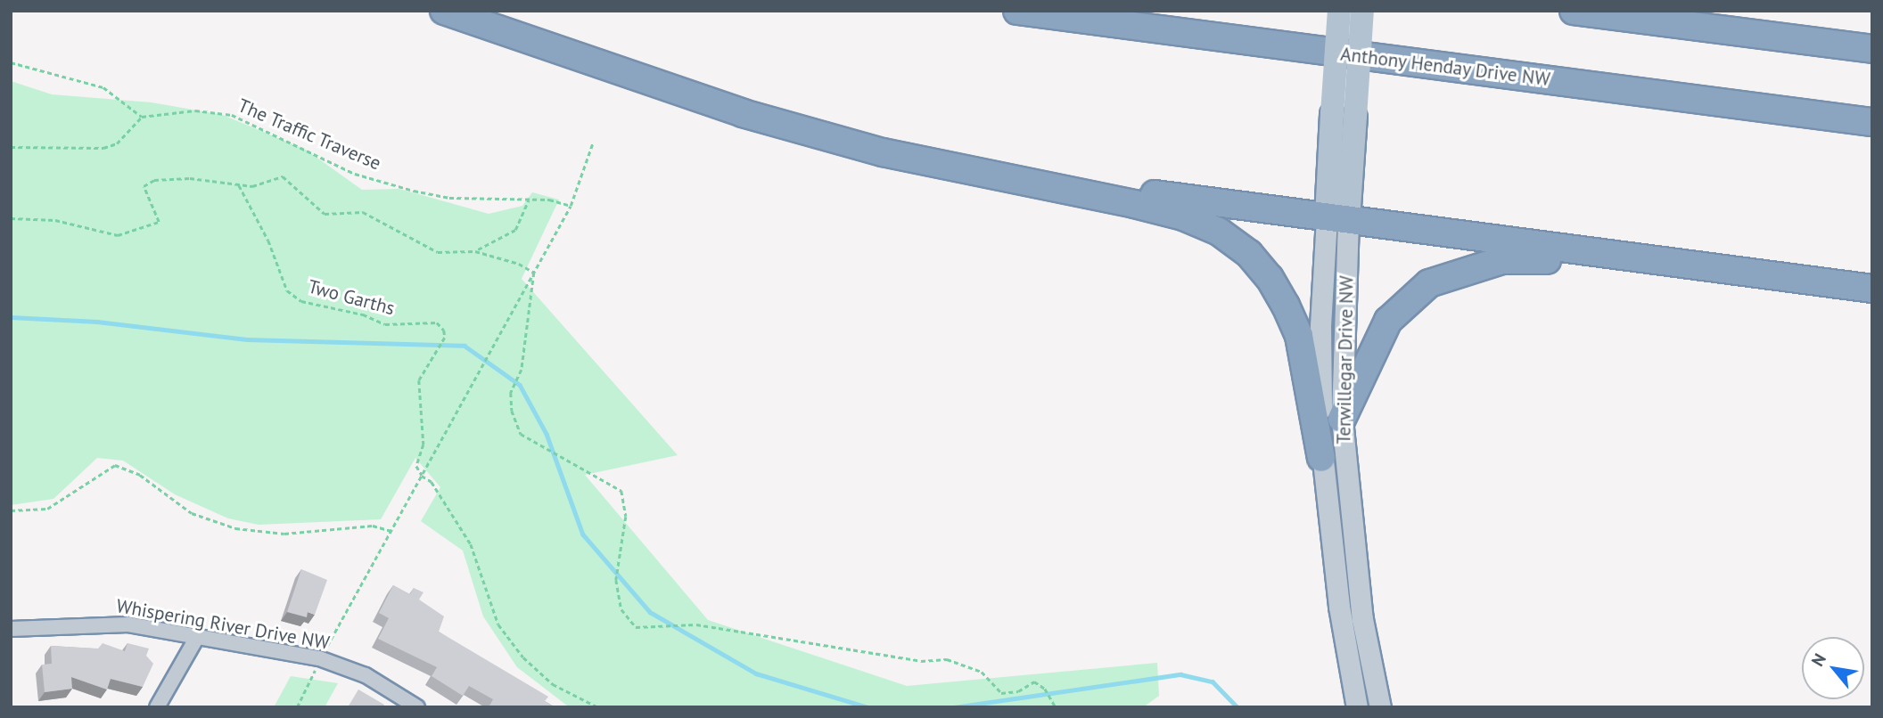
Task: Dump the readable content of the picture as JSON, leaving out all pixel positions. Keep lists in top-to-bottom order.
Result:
{
  "streets": {
    "highway": ["Anthony Henday Drive NW"],
    "main road": ["Terwillegar Drive NW"],
    "street": ["Whispering River Drive NW"],
    "path": ["The Traffic Traverse", "Two Garths"]
  },
  "north": "top left"
}
